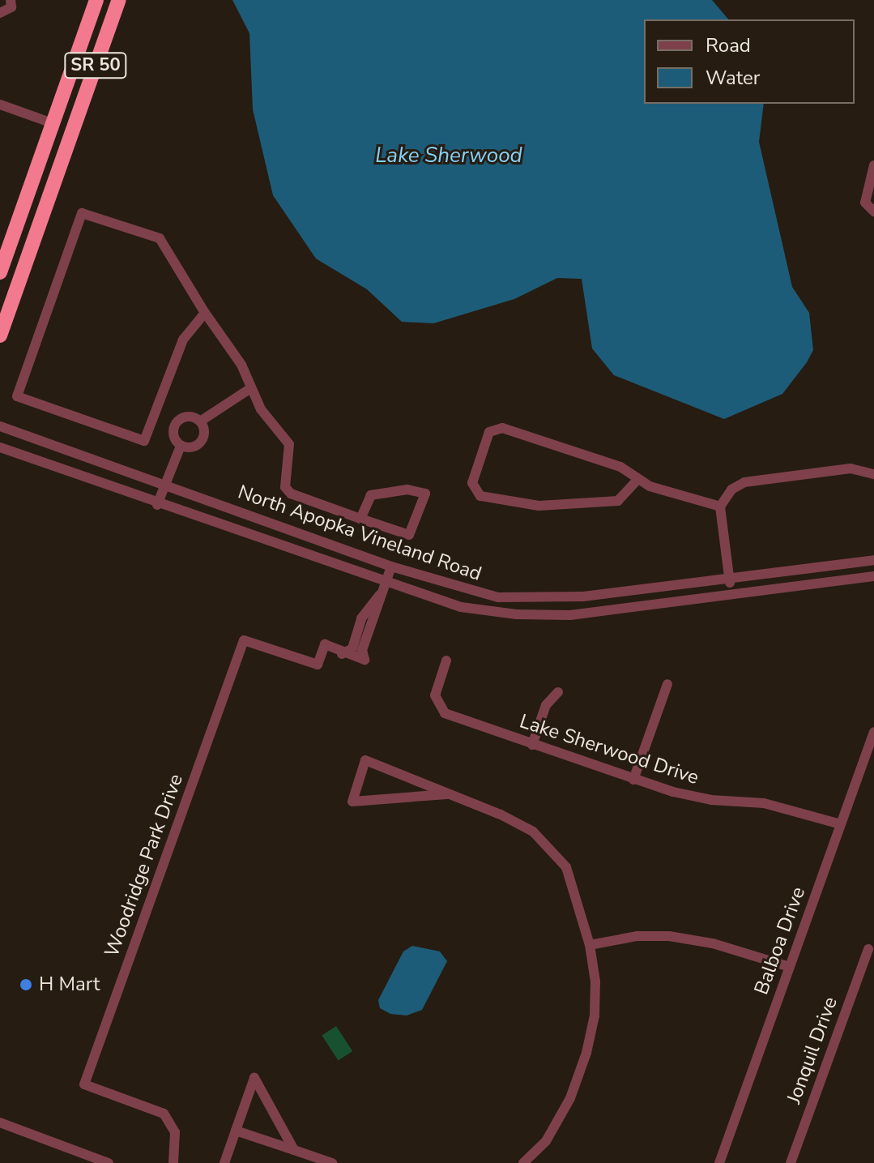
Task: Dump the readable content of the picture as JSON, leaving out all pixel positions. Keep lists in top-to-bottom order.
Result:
{
  "streets": {
    "highway": ["SR 50"],
    "street": [
      "North Apopka Vineland Road",
      "Lake Sherwood Drive",
      "Woodridge Park Drive",
      "Balboa Drive",
      "Jonquil Drive"
    ]
  },
  "crossings": [
    ["North Apopka Vineland Road", "Woodridge Park Drive"],
    ["Lake Sherwood Drive", "Balboa Drive"]
  ],
  "water": ["Lake Sherwood"],
  "places": ["H Mart"],
  "legend": ["Road", "Water"]
}
